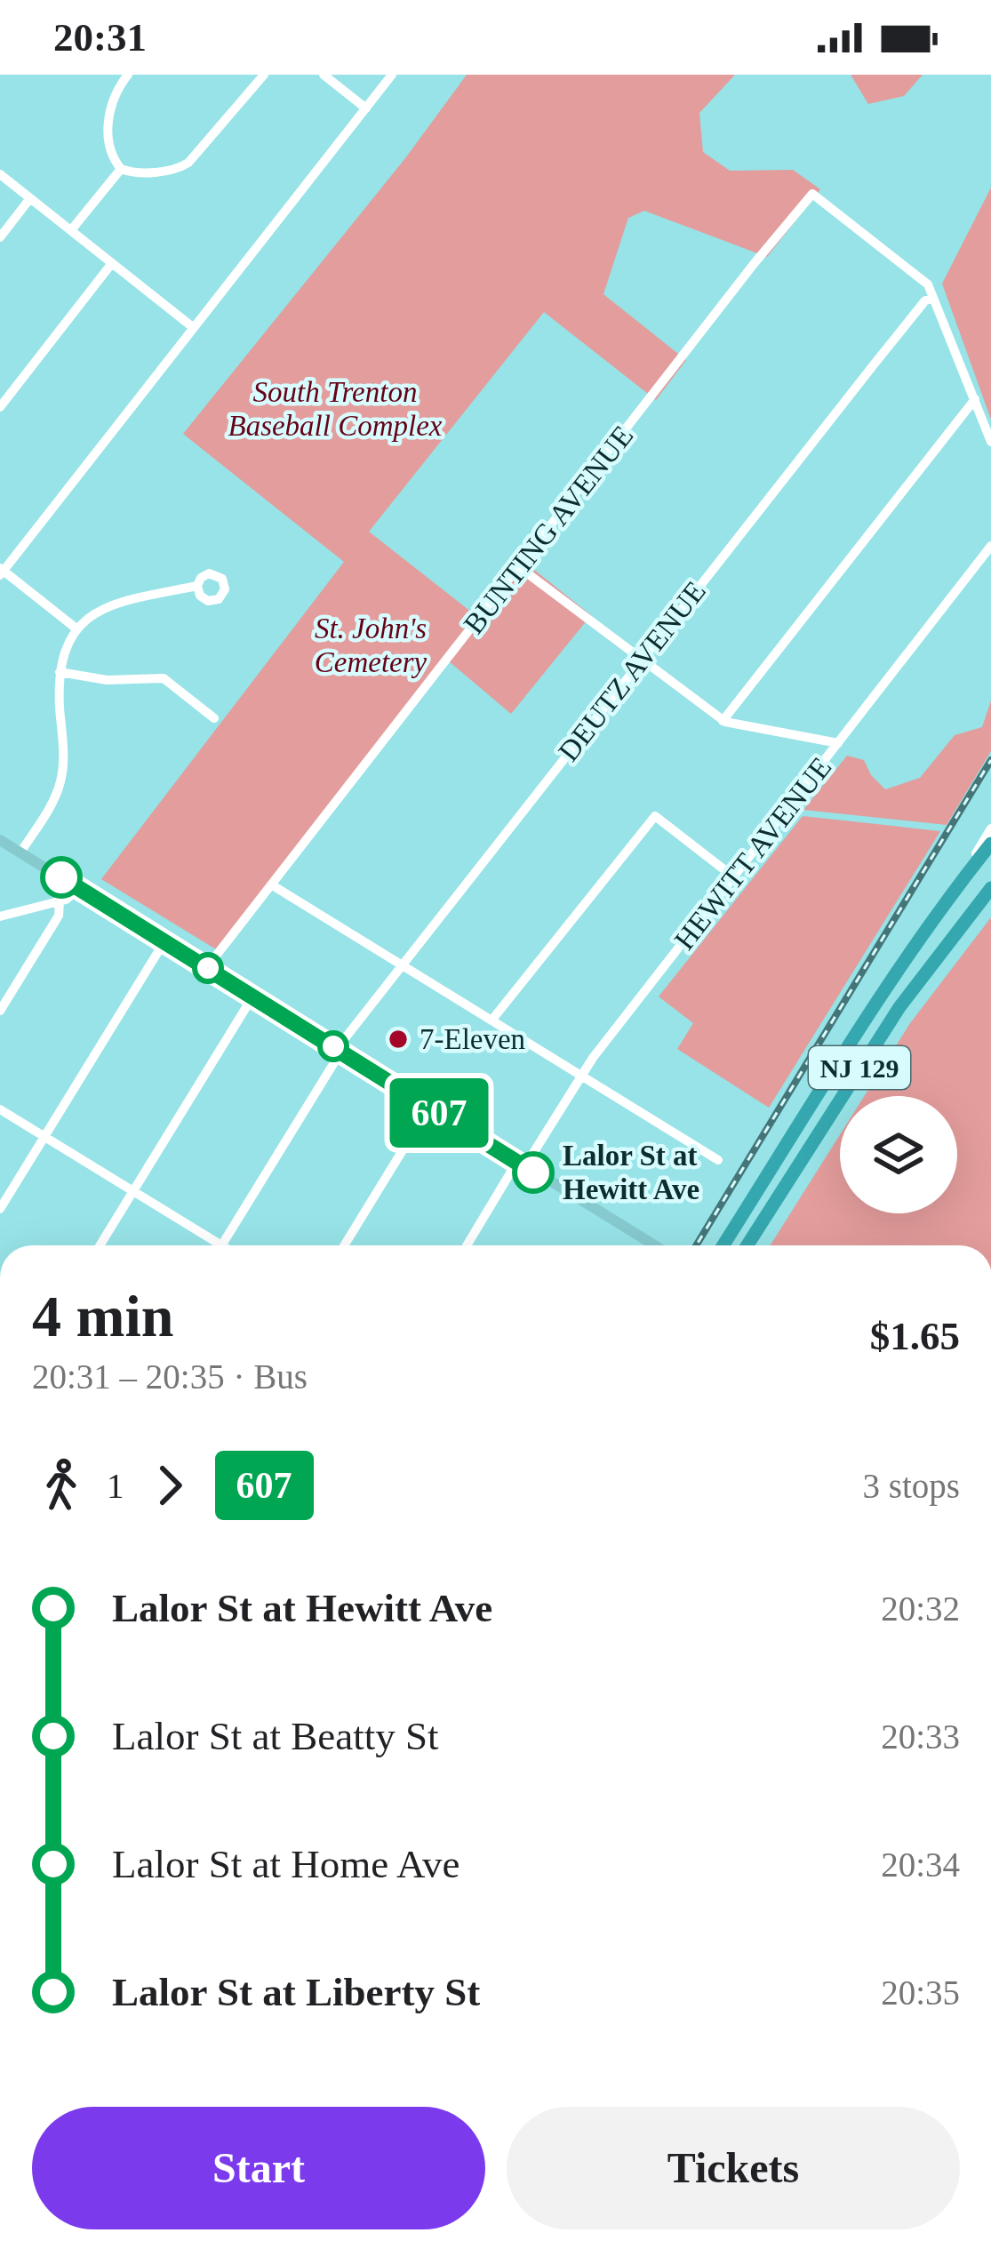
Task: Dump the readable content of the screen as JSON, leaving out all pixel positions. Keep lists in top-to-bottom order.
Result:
{
  "streets": {
    "highway": ["NJ 129"],
    "street": ["BUNTING AVENUE", "DEUTZ AVENUE", "HEWITT AVENUE"]
  },
  "crossings": [
    ["BUNTING AVENUE", "DEUTZ AVENUE"]
  ],
  "parks": ["South Trenton Baseball Complex", "St. John's Cemetery"],
  "places": ["7-Eleven", "Lalor St at Hewitt Ave"],
  "lines": ["bus line 607"],
  "page": {
    "status": "20:31",
    "on_map": "607",
    "heading": ["4 min", "20:31 – 20:35 · Bus", "$1.65"],
    "legs": ["1", "607", "3 stops"],
    "list": [
      {
        "name": "Lalor St at Hewitt Ave",
        "value": "20:32"
      },
      {
        "name": "Lalor St at Beatty St",
        "value": "20:33"
      },
      {
        "name": "Lalor St at Home Ave",
        "value": "20:34"
      },
      {
        "name": "Lalor St at Liberty St",
        "value": "20:35"
      }
    ],
    "buttons": ["Start", "Tickets"]
  }
}
